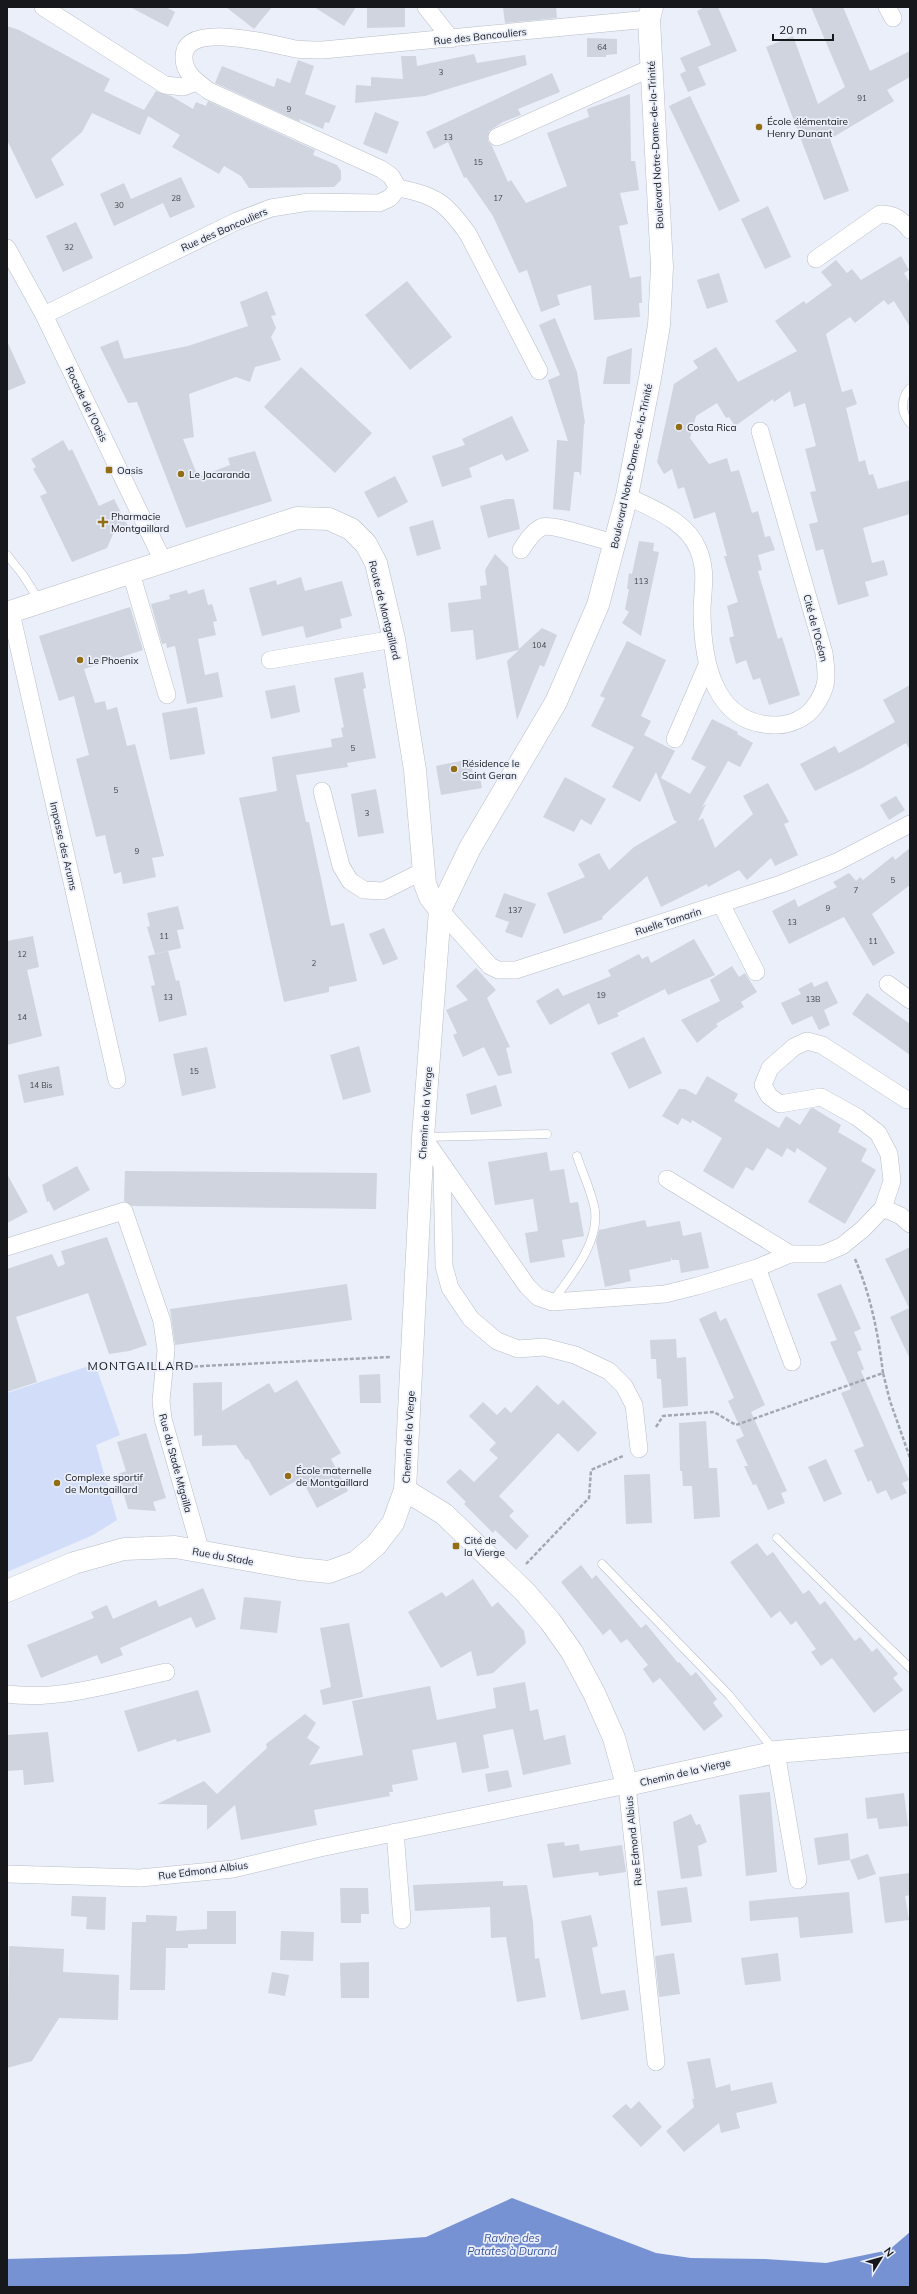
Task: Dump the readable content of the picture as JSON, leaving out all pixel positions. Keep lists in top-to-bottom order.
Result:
{
  "streets": {
    "street": [
      "Rue des Bancouliers",
      "Boulevard Notre-Dame-de-la-Trinité",
      "Rocade de l'Oasis",
      "Route de Montgaillard",
      "Cité de l'Océan",
      "Impasse des Arums",
      "Ruelle Tamarin",
      "Chemin de la Vierge",
      "Rue du Stade Mtgailla",
      "Rue du Stade",
      "Rue Edmond Albius"
    ]
  },
  "crossings": [
    ["Rue des Bancouliers", "Boulevard Notre-Dame-de-la-Trinité"],
    ["Rue des Bancouliers", "Rocade de l'Oasis"],
    ["Boulevard Notre-Dame-de-la-Trinité", "Route de Montgaillard"],
    ["Boulevard Notre-Dame-de-la-Trinité", "Cité de l'Océan"],
    ["Boulevard Notre-Dame-de-la-Trinité", "Ruelle Tamarin"],
    ["Boulevard Notre-Dame-de-la-Trinité", "Chemin de la Vierge"],
    ["Rocade de l'Oasis", "Route de Montgaillard"],
    ["Route de Montgaillard", "Impasse des Arums"],
    ["Route de Montgaillard", "Ruelle Tamarin"],
    ["Route de Montgaillard", "Chemin de la Vierge"],
    ["Ruelle Tamarin", "Chemin de la Vierge"],
    ["Chemin de la Vierge", "Rue du Stade"],
    ["Chemin de la Vierge", "Rue Edmond Albius"],
    ["Rue du Stade Mtgailla", "Rue du Stade"]
  ],
  "districts": ["MONTGAILLARD"],
  "water": ["Ravine des Patates à Durand"],
  "places": {
    "other": [
      "École élémentaire Henry Dunant",
      "Costa Rica",
      "Le Jacaranda",
      "Le Phoenix",
      "Résidence le Saint Geran",
      "École maternelle de Montgaillard",
      "Complexe sportif de Montgaillard"
    ],
    "transit": ["Oasis", "Cité de la Vierge"],
    "health": ["Pharmacie Montgaillard"]
  },
  "house_numbers": [
    "64",
    "3",
    "91",
    "9",
    "13",
    "15",
    "28",
    "17",
    "30",
    "32",
    "113",
    "104",
    "5",
    "5",
    "3",
    "9",
    "5",
    "7",
    "9",
    "137",
    "13",
    "11",
    "11",
    "12",
    "2",
    "19",
    "13",
    "13B",
    "14",
    "15",
    "14 Bis"
  ],
  "scale_bar": "20 m",
  "north": "top right"
}
